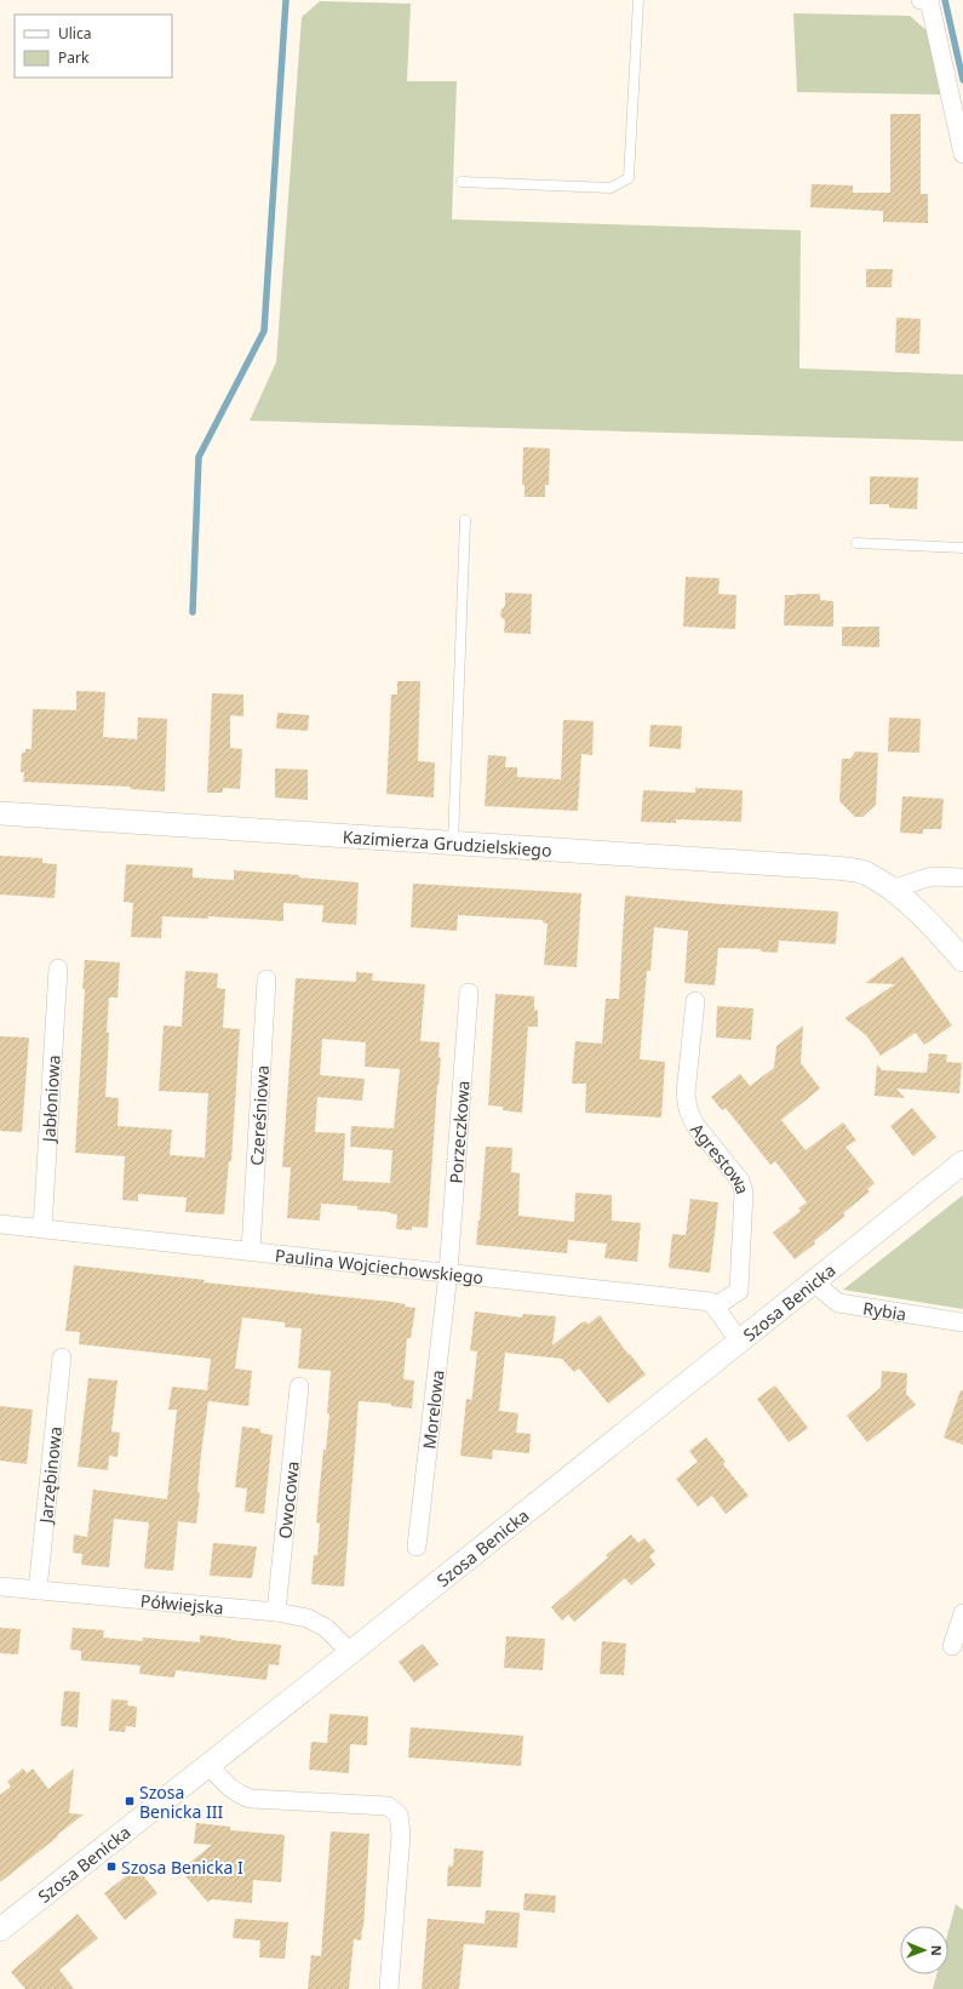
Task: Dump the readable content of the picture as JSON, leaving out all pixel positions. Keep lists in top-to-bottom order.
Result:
{
  "streets": {
    "street": [
      "Kazimierza Grudzielskiego",
      "Jabłoniowa",
      "Czereśniowa",
      "Porzeczkowa",
      "Agrestowa",
      "Paulina Wojciechowskiego",
      "Szosa Benicka",
      "Rybia",
      "Morelowa",
      "Jarzębinowa",
      "Owocowa",
      "Półwiejska"
    ]
  },
  "crossings": [
    ["Jabłoniowa", "Paulina Wojciechowskiego"],
    ["Czereśniowa", "Paulina Wojciechowskiego"],
    ["Porzeczkowa", "Paulina Wojciechowskiego"],
    ["Porzeczkowa", "Morelowa"],
    ["Agrestowa", "Paulina Wojciechowskiego"],
    ["Paulina Wojciechowskiego", "Morelowa"],
    ["Szosa Benicka", "Rybia"],
    ["Szosa Benicka", "Półwiejska"],
    ["Jarzębinowa", "Półwiejska"],
    ["Owocowa", "Półwiejska"]
  ],
  "places": {
    "transit": ["Szosa Benicka III", "Szosa Benicka I"]
  },
  "legend": ["Ulica", "Park"],
  "north": "right"
}
